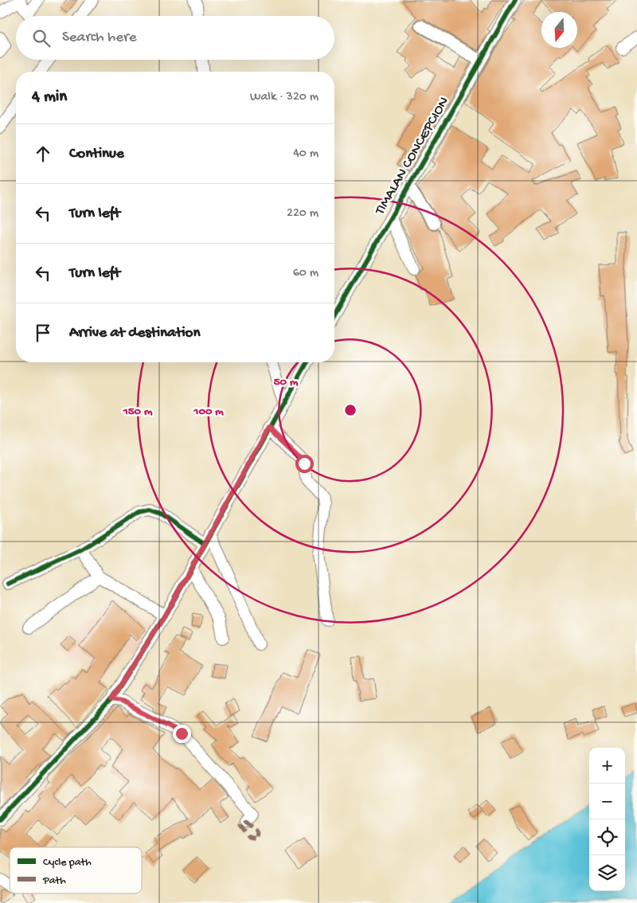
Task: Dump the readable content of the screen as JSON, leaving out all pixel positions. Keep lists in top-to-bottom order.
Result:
{
  "streets": {
    "street": ["TIMALAN CONCEPCION"]
  },
  "legend": ["Cycle path", "Path"],
  "north": "bottom",
  "page": {
    "search": "Search here",
    "heading": ["4 min", "Walk · 320 m"],
    "list": [
      ["Continue", "40 m"],
      ["Turn left", "220 m"],
      ["Turn left", "60 m"],
      "Arrive at destination"
    ],
    "map_buttons": ["+", "−"]
  },
  "rings": ["50 m", "150 m", "100 m"]
}
